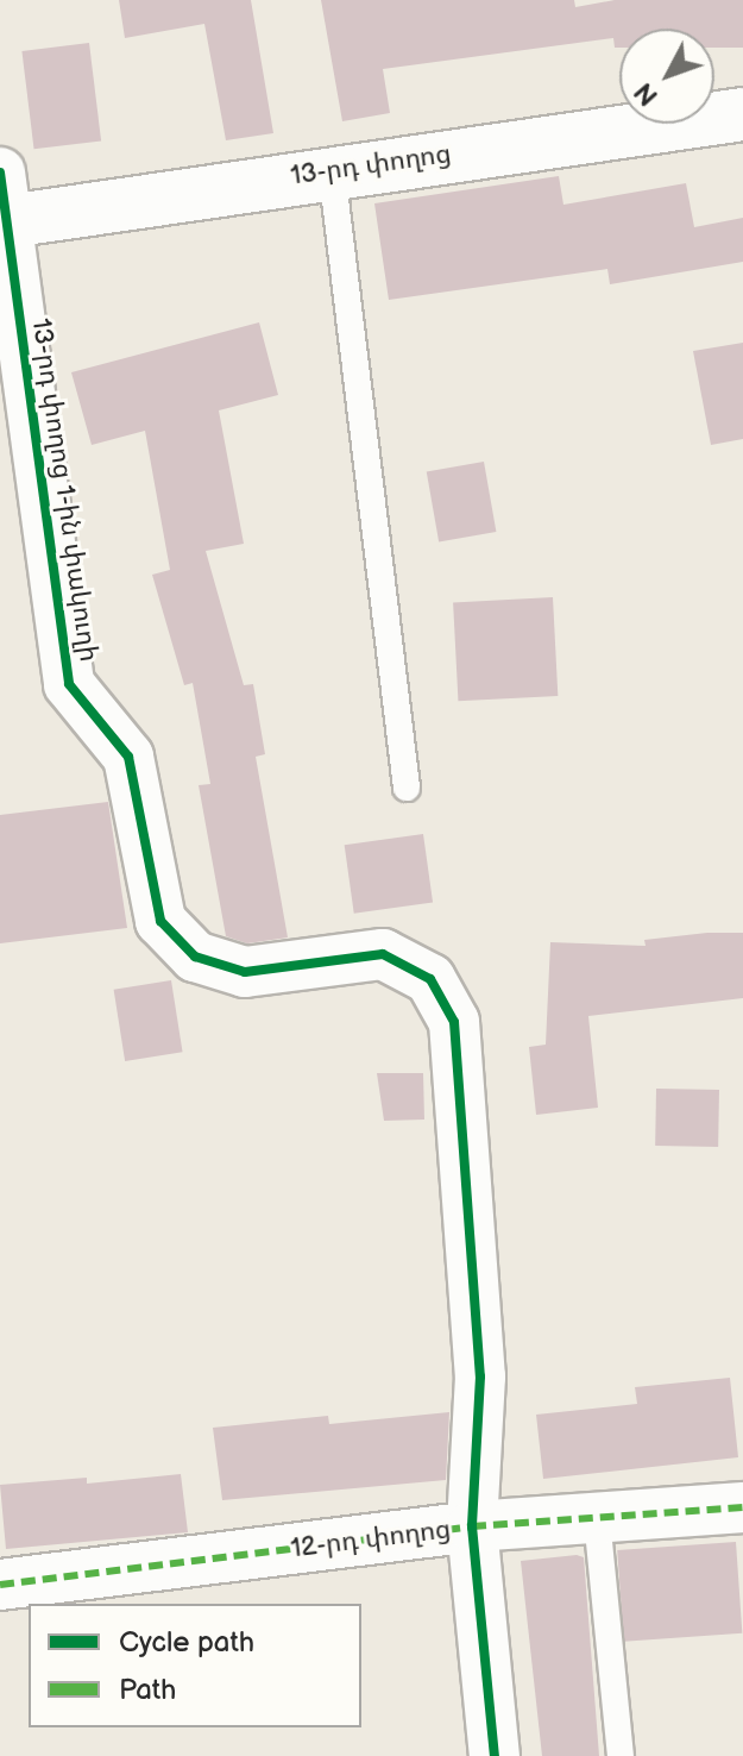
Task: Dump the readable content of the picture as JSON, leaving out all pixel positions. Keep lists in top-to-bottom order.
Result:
{
  "streets": {
    "street": ["13-րդ փողոց", "13-րդ փողոց 1-ին փակուղի", "12-րդ փողոց"]
  },
  "crossings": [
    ["13-րդ փողոց", "13-րդ փողոց 1-ին փակուղի"],
    ["13-րդ փողոց 1-ին փակուղի", "12-րդ փողոց"]
  ],
  "legend": ["Cycle path", "Path"],
  "north": "bottom left"
}
